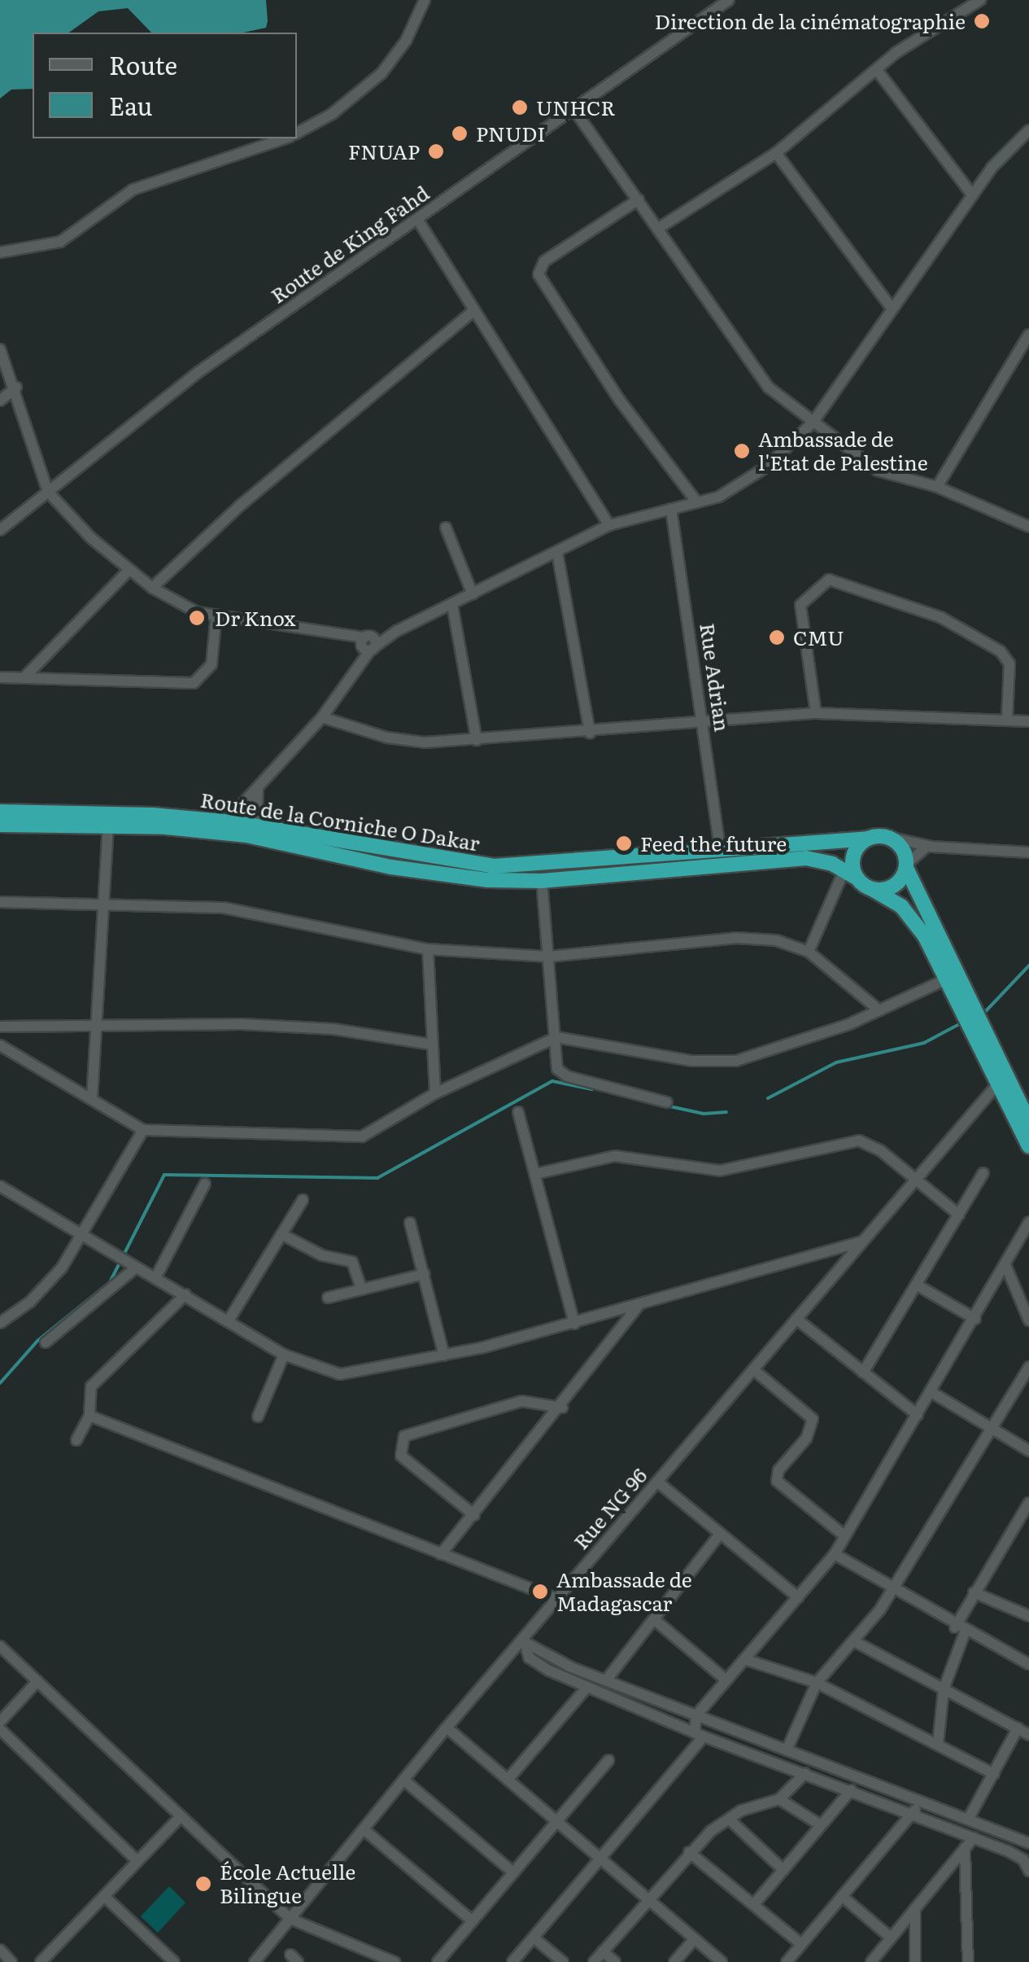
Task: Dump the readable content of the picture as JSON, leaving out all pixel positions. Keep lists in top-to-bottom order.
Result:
{
  "streets": {
    "highway": ["Route de la Corniche O Dakar"],
    "street": ["Route de King Fahd", "Rue Adrian", "Rue NG 96"]
  },
  "crossings": [
    ["Rue Adrian", "Route de la Corniche O Dakar"]
  ],
  "places": [
    "Direction de la cinématographie",
    "UNHCR",
    "PNUDI",
    "FNUAP",
    "Ambassade de l'Etat de Palestine",
    "Dr Knox",
    "CMU",
    "Feed the future",
    "Ambassade de Madagascar",
    "École Actuelle Bilingue"
  ],
  "legend": ["Route", "Eau"]
}
